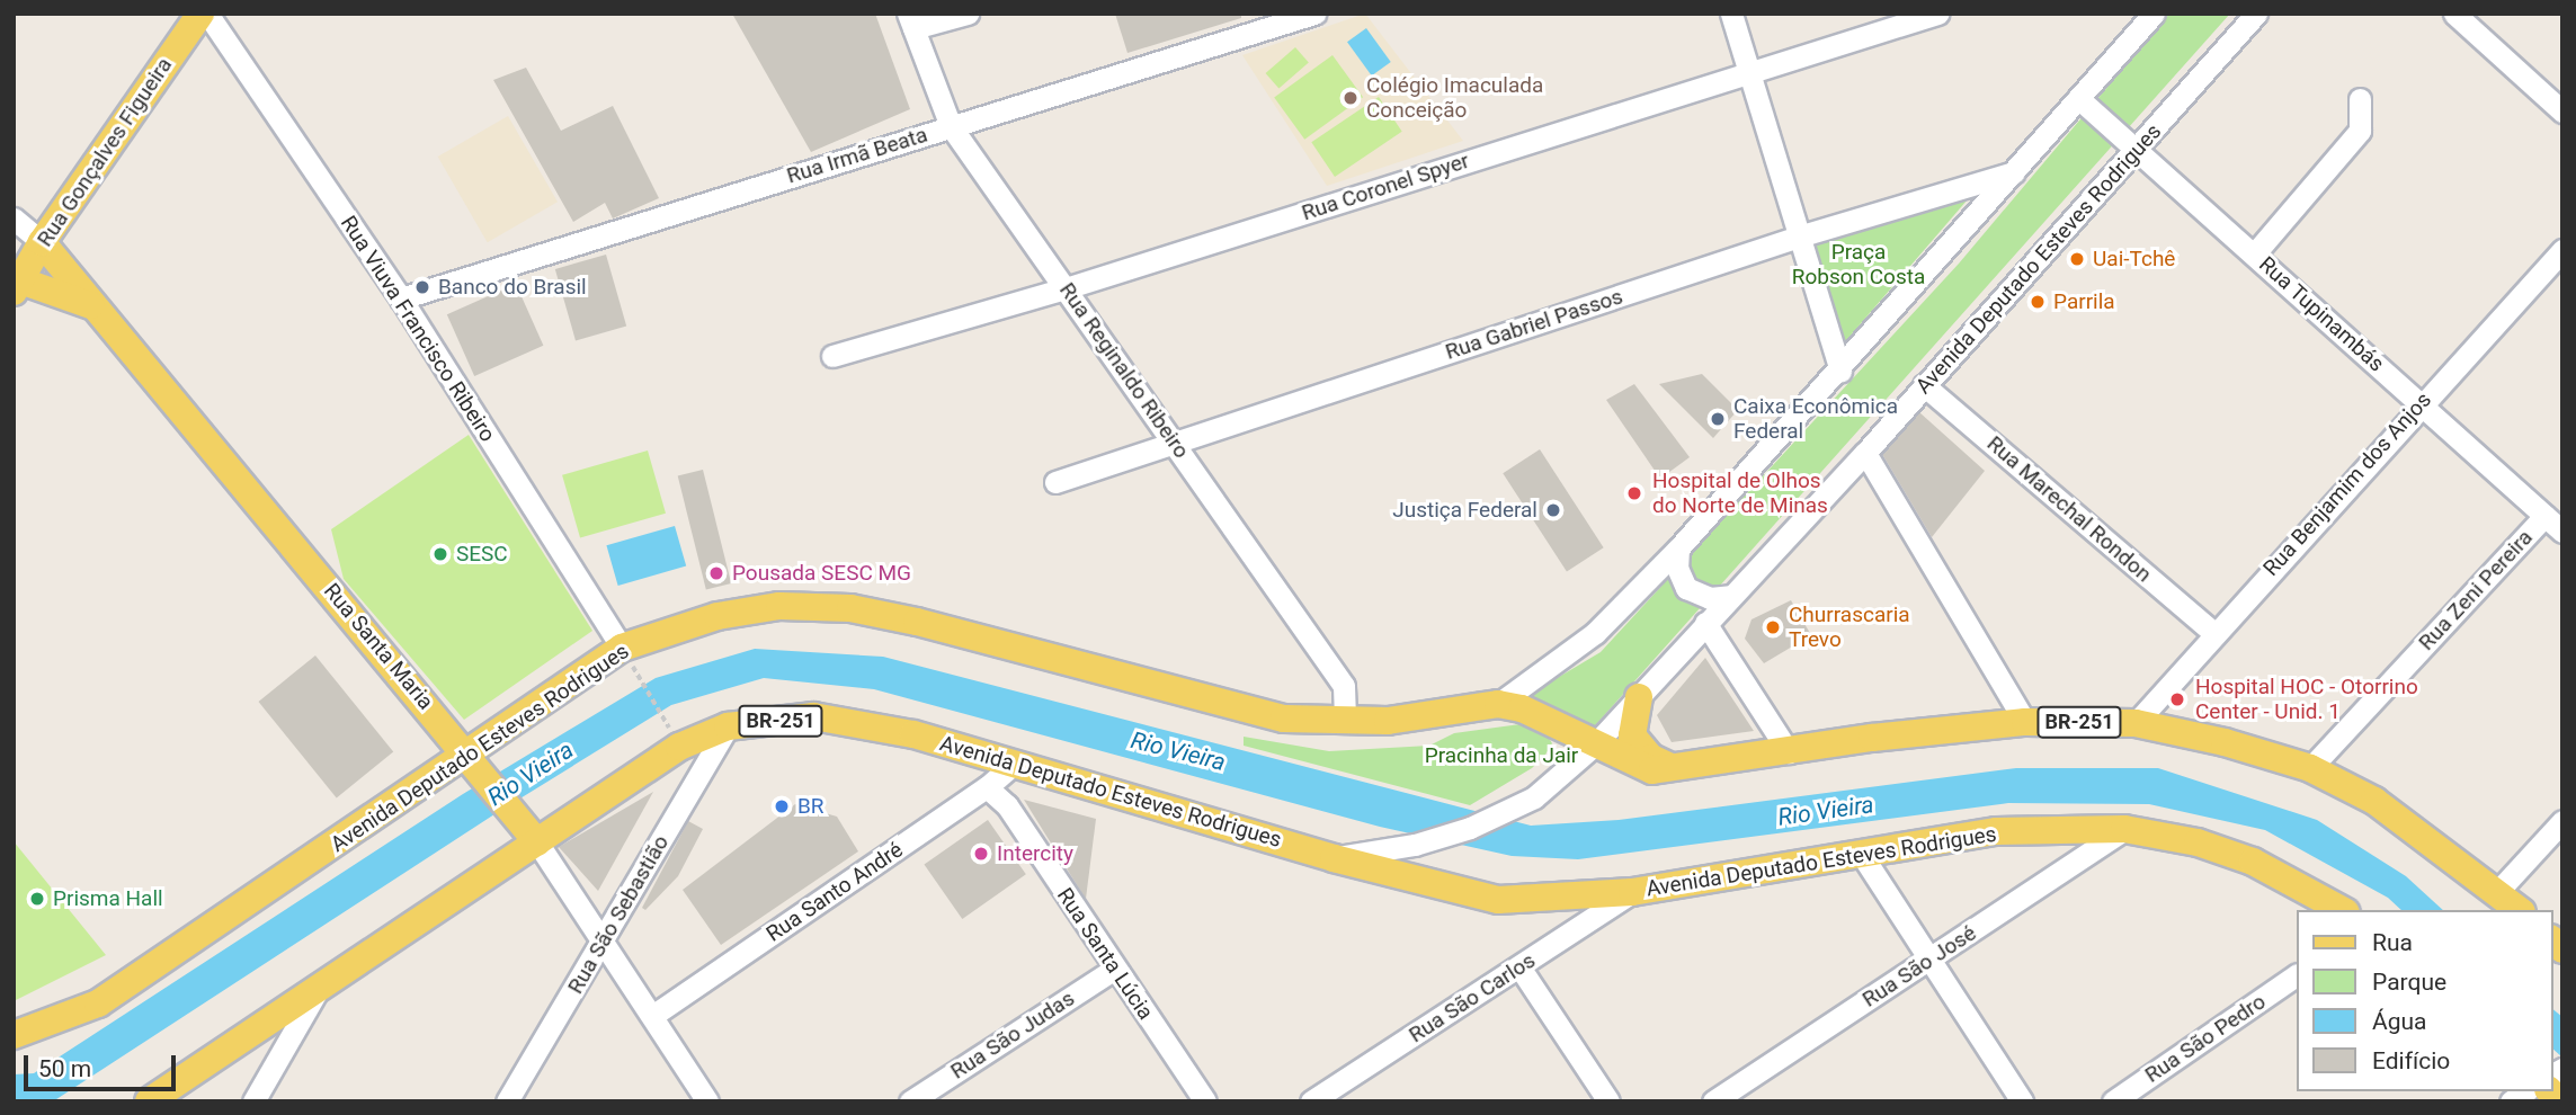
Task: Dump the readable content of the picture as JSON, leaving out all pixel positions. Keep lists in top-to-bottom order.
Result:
{
  "streets": {
    "main road": [
      "Rua Gonçalves Figueira",
      "Avenida Deputado Esteves Rodrigues",
      "Rua Santa Maria",
      "BR-251"
    ],
    "street": [
      "Rua Irmã Beata",
      "Rua Coronel Spyer",
      "Rua Tupinambás",
      "Rua Gabriel Passos",
      "Rua Viuva Francisco Ribeiro",
      "Rua Reginaldo Ribeiro",
      "Rua Benjamim dos Anjos",
      "Rua Marechal Rondon",
      "Rua Zeni Pereira",
      "Rua Santo André",
      "Rua São Sebastião",
      "Rua Santa Lúcia",
      "Rua São José",
      "Rua São Carlos",
      "Rua São Judas",
      "Rua São Pedro"
    ]
  },
  "crossings": [
    ["Rua Gonçalves Figueira", "Rua Santa Maria"],
    ["Rua Irmã Beata", "Rua Viuva Francisco Ribeiro"],
    ["Rua Irmã Beata", "Rua Reginaldo Ribeiro"],
    ["Rua Coronel Spyer", "Rua Reginaldo Ribeiro"],
    ["Avenida Deputado Esteves Rodrigues", "Rua Tupinambás"],
    ["Avenida Deputado Esteves Rodrigues", "Rua Gabriel Passos"],
    ["Avenida Deputado Esteves Rodrigues", "Rua Viuva Francisco Ribeiro"],
    ["Avenida Deputado Esteves Rodrigues", "Rua Reginaldo Ribeiro"],
    ["Avenida Deputado Esteves Rodrigues", "Rua Benjamim dos Anjos"],
    ["Avenida Deputado Esteves Rodrigues", "Rua Marechal Rondon"],
    ["Avenida Deputado Esteves Rodrigues", "Rua Zeni Pereira"],
    ["Avenida Deputado Esteves Rodrigues", "Rua Santa Maria"],
    ["Avenida Deputado Esteves Rodrigues", "Rua Santo André"],
    ["Avenida Deputado Esteves Rodrigues", "Rua São Sebastião"],
    ["Avenida Deputado Esteves Rodrigues", "Rua São José"],
    ["Avenida Deputado Esteves Rodrigues", "Rua São Carlos"],
    ["Rua Tupinambás", "Rua Benjamim dos Anjos"],
    ["Rua Tupinambás", "Rua Zeni Pereira"],
    ["Rua Gabriel Passos", "Rua Reginaldo Ribeiro"],
    ["Rua Benjamim dos Anjos", "Rua Marechal Rondon"],
    ["Rua Santa Maria", "Rua Santo André"],
    ["Rua Santa Maria", "Rua São Sebastião"],
    ["Rua Santo André", "Rua Santa Lúcia"],
    ["Rua Santa Lúcia", "Rua São Judas"]
  ],
  "water": ["Rio Vieira"],
  "parks": ["Praça Robson Costa", "Pracinha da Jair"],
  "places": [
    "Colégio Imaculada Conceição",
    "Uai-Tchê",
    "Banco do Brasil",
    "Parrila",
    "Caixa Econômica Federal",
    "Hospital de Olhos do Norte de Minas",
    "Justiça Federal",
    "SESC",
    "Pousada SESC MG",
    "Churrascaria Trevo",
    "Hospital HOC - Otorrino Center - Unid. 1",
    "BR",
    "Intercity",
    "Prisma Hall"
  ],
  "legend": [
    "Rua",
    "Parque",
    "Água",
    "Edifício"
  ],
  "scale_bar": "50 m"
}
